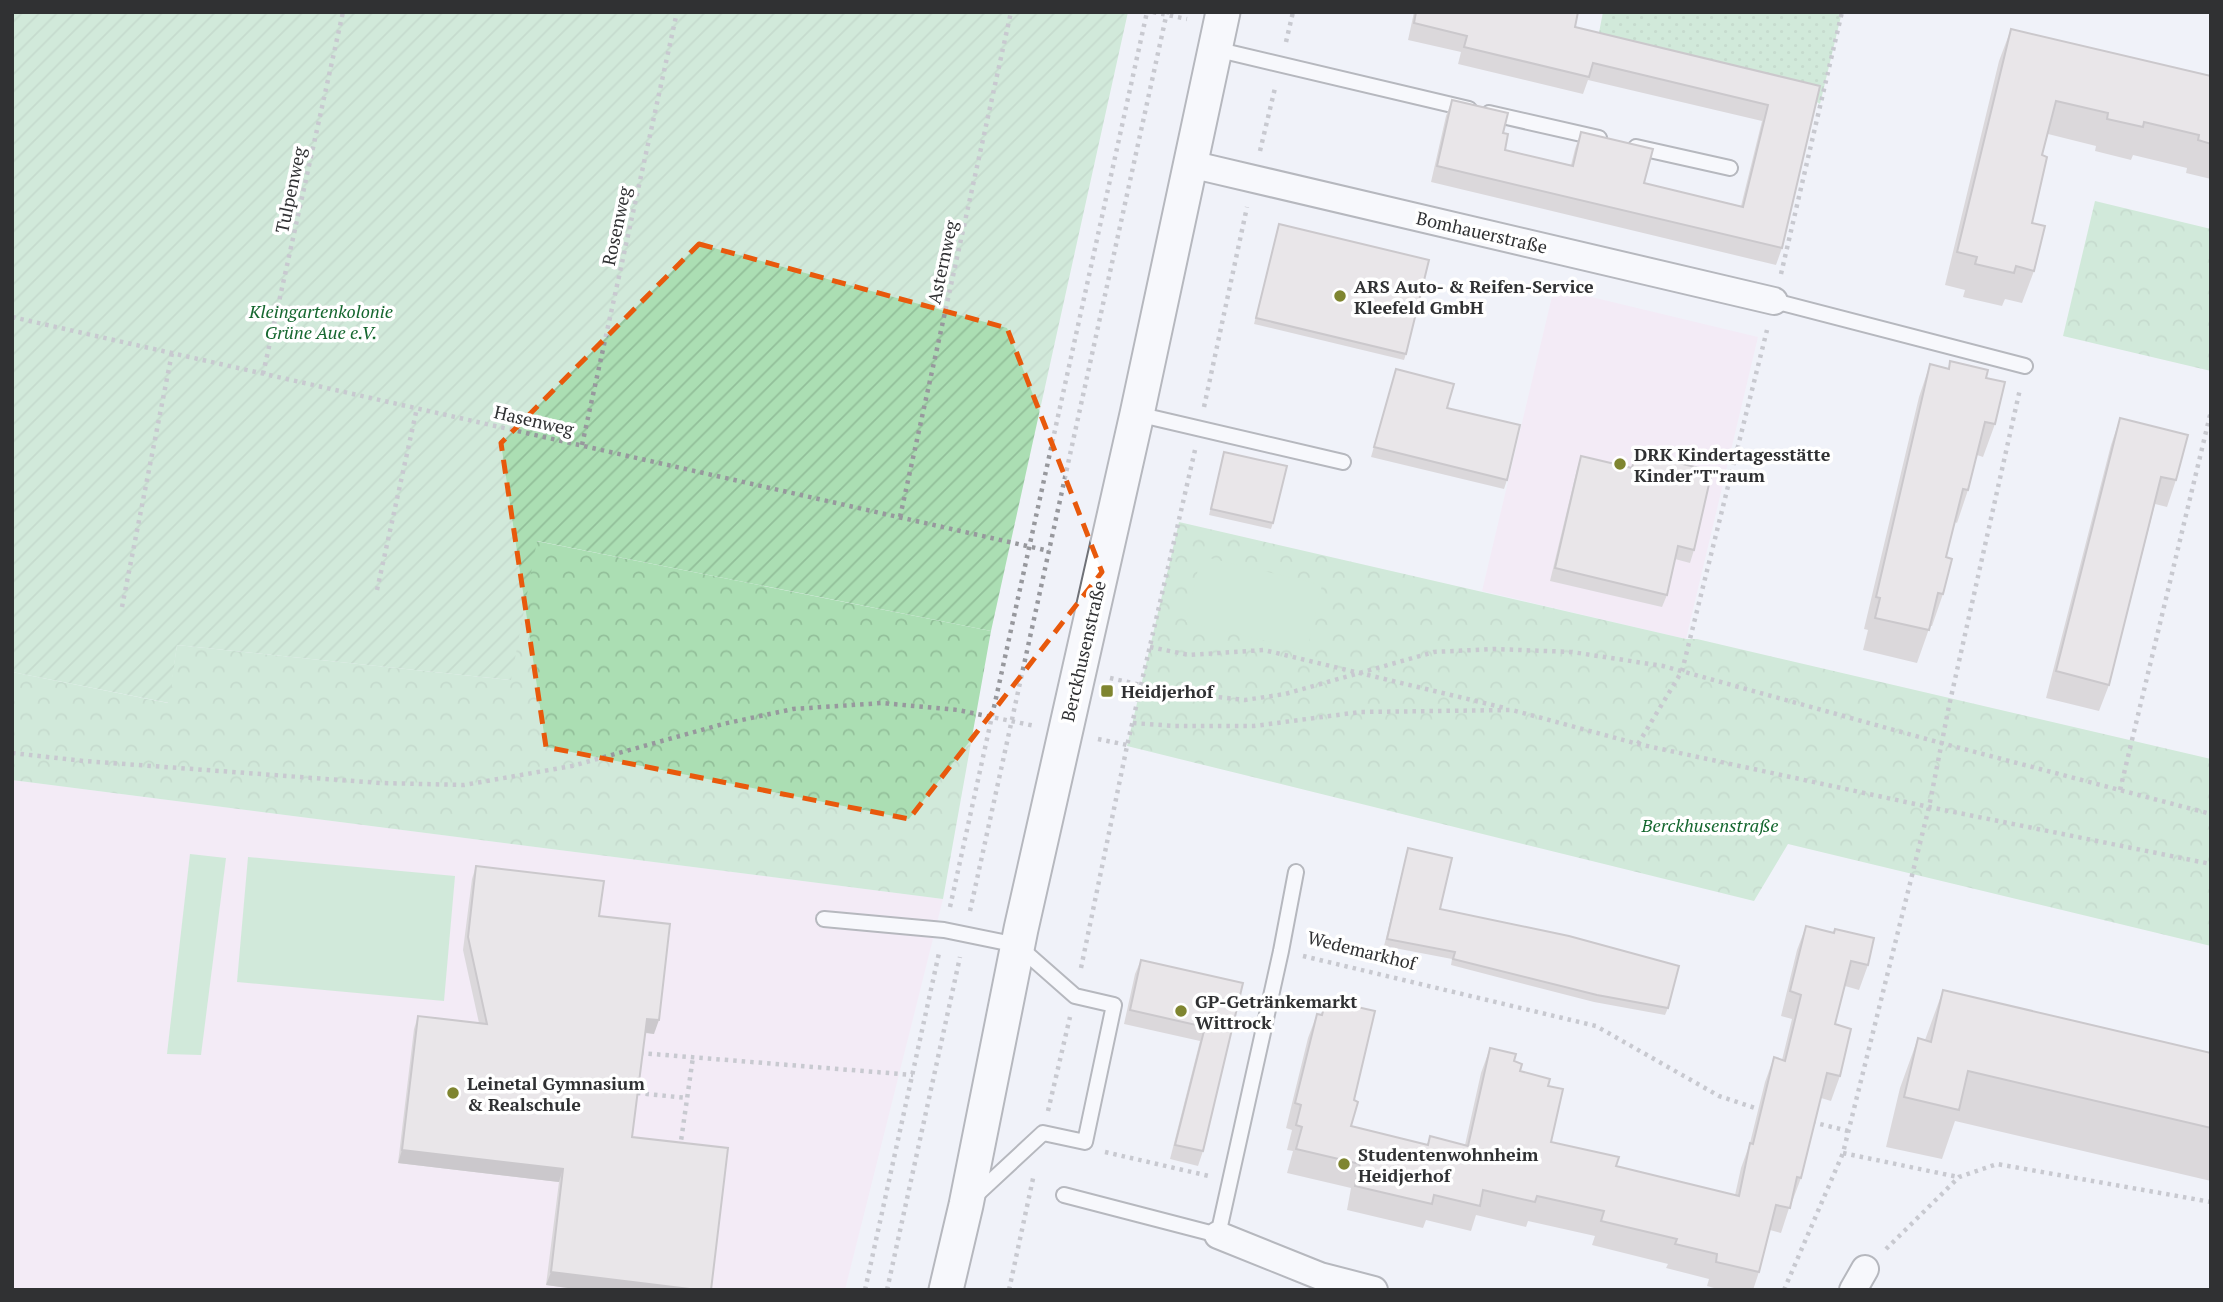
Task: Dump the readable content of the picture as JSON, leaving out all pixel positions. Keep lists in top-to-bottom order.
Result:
{
  "streets": {
    "street": ["Bomhauerstraße", "Berckhusenstraße"],
    "lane": ["Wedemarkhof"],
    "path": [
      "Tulpenweg",
      "Rosenweg",
      "Asternweg",
      "Hasenweg"
    ]
  },
  "crossings": [
    ["Tulpenweg", "Hasenweg"],
    ["Rosenweg", "Hasenweg"],
    ["Bomhauerstraße", "Berckhusenstraße"],
    ["Asternweg", "Hasenweg"]
  ],
  "parks": ["Kleingartenkolonie Grüne Aue e.V.", "Berckhusenstraße"],
  "places": {
    "other": [
      "ARS Auto- & Reifen-Service Kleefeld GmbH",
      "DRK Kindertagesstätte Kinder\"T\"raum",
      "GP-Getränkemarkt Wittrock",
      "Leinetal Gymnasium & Realschule",
      "Studentenwohnheim Heidjerhof"
    ],
    "transit": ["Heidjerhof"]
  }
}
